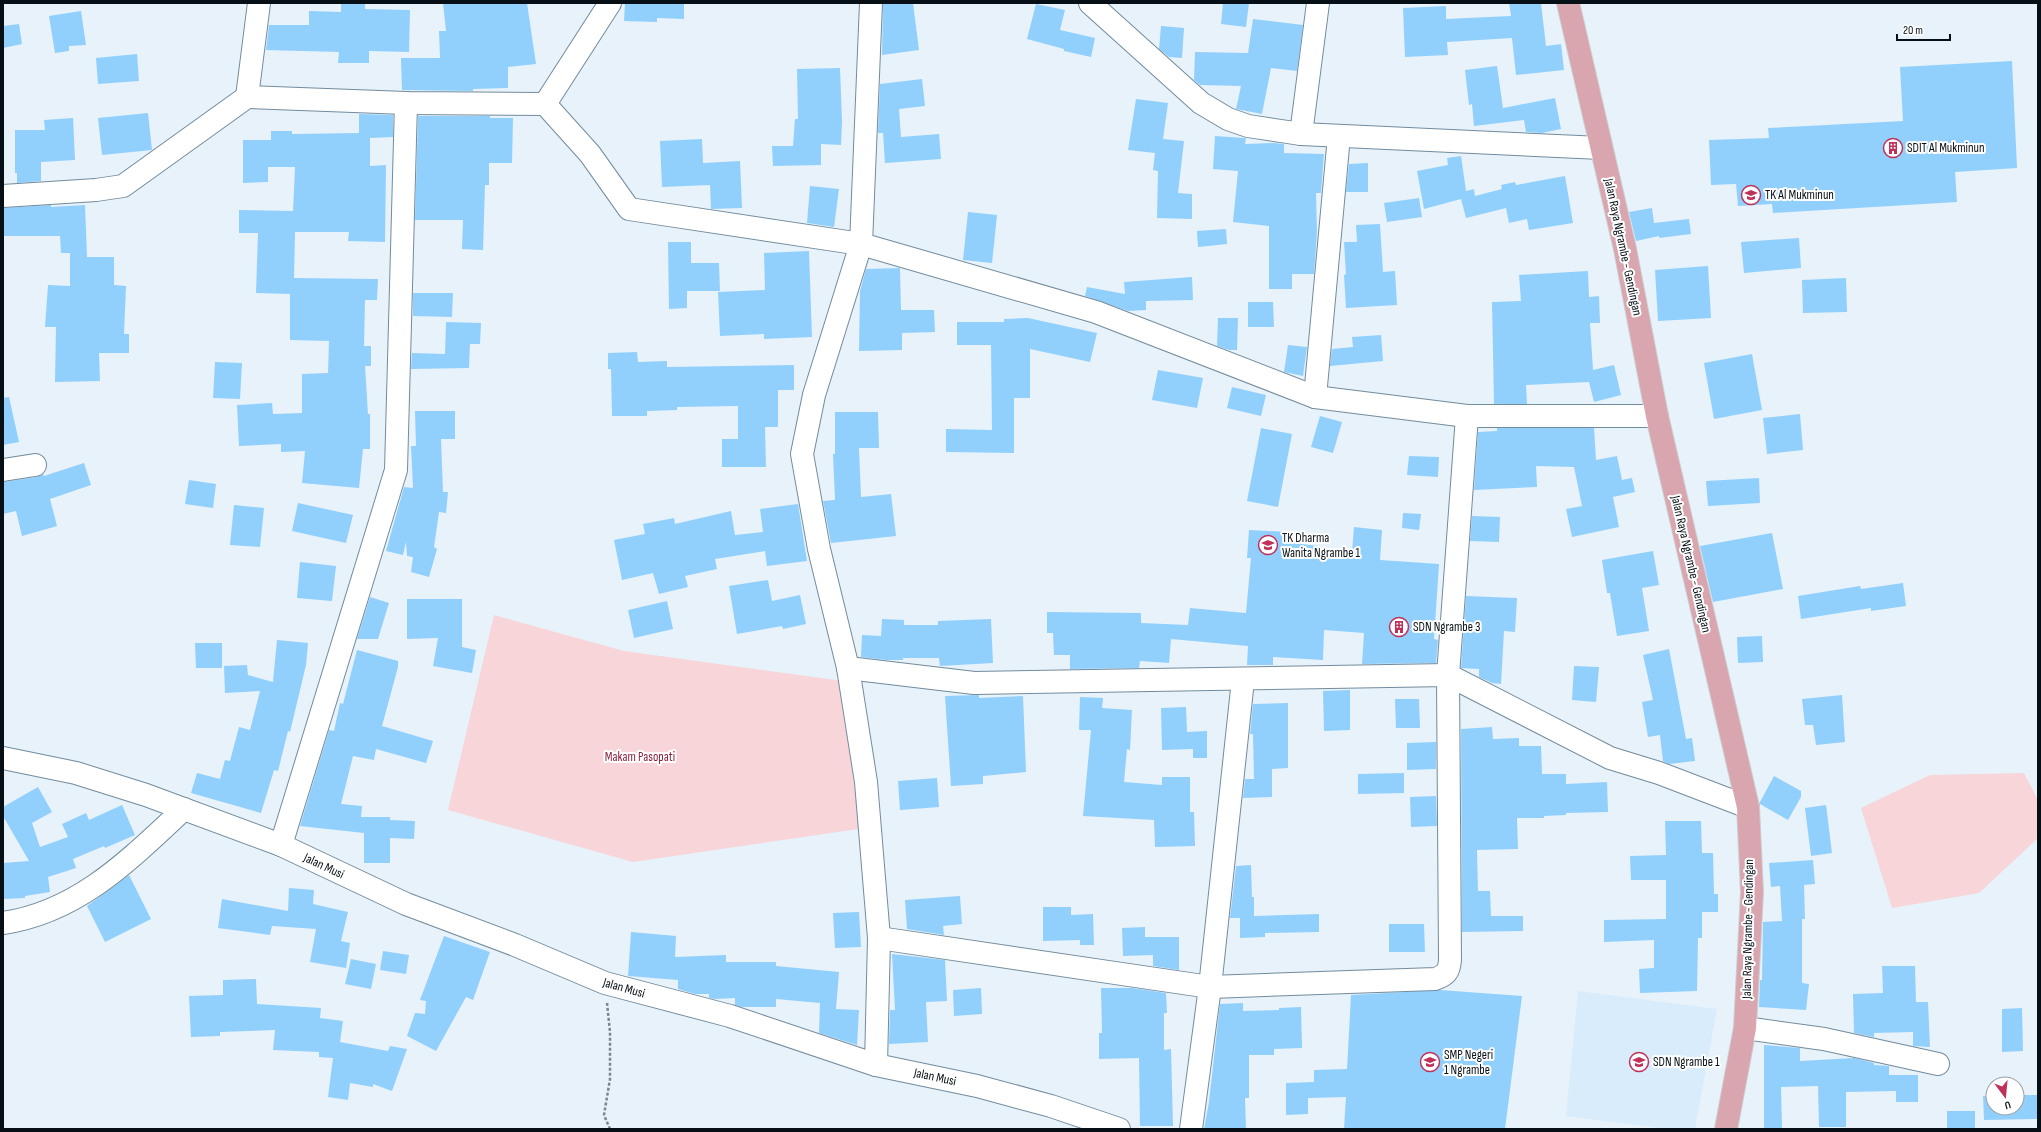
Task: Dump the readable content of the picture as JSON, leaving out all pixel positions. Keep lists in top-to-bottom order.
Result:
{
  "streets": {
    "main road": ["Jalan Raya Ngrambe - Gendingan"],
    "street": ["Jalan Musi"]
  },
  "parks": ["Makam Pasopati"],
  "places": {
    "building": ["SDIT Al Mukminun", "SDN Ngrambe 3"],
    "school or university": [
      "TK Al Mukminun",
      "TK Dharma Wanita Ngrambe 1",
      "SMP Negeri 1 Ngrambe",
      "SDN Ngrambe 1"
    ]
  },
  "scale_bar": "20 m",
  "north": "bottom"
}
